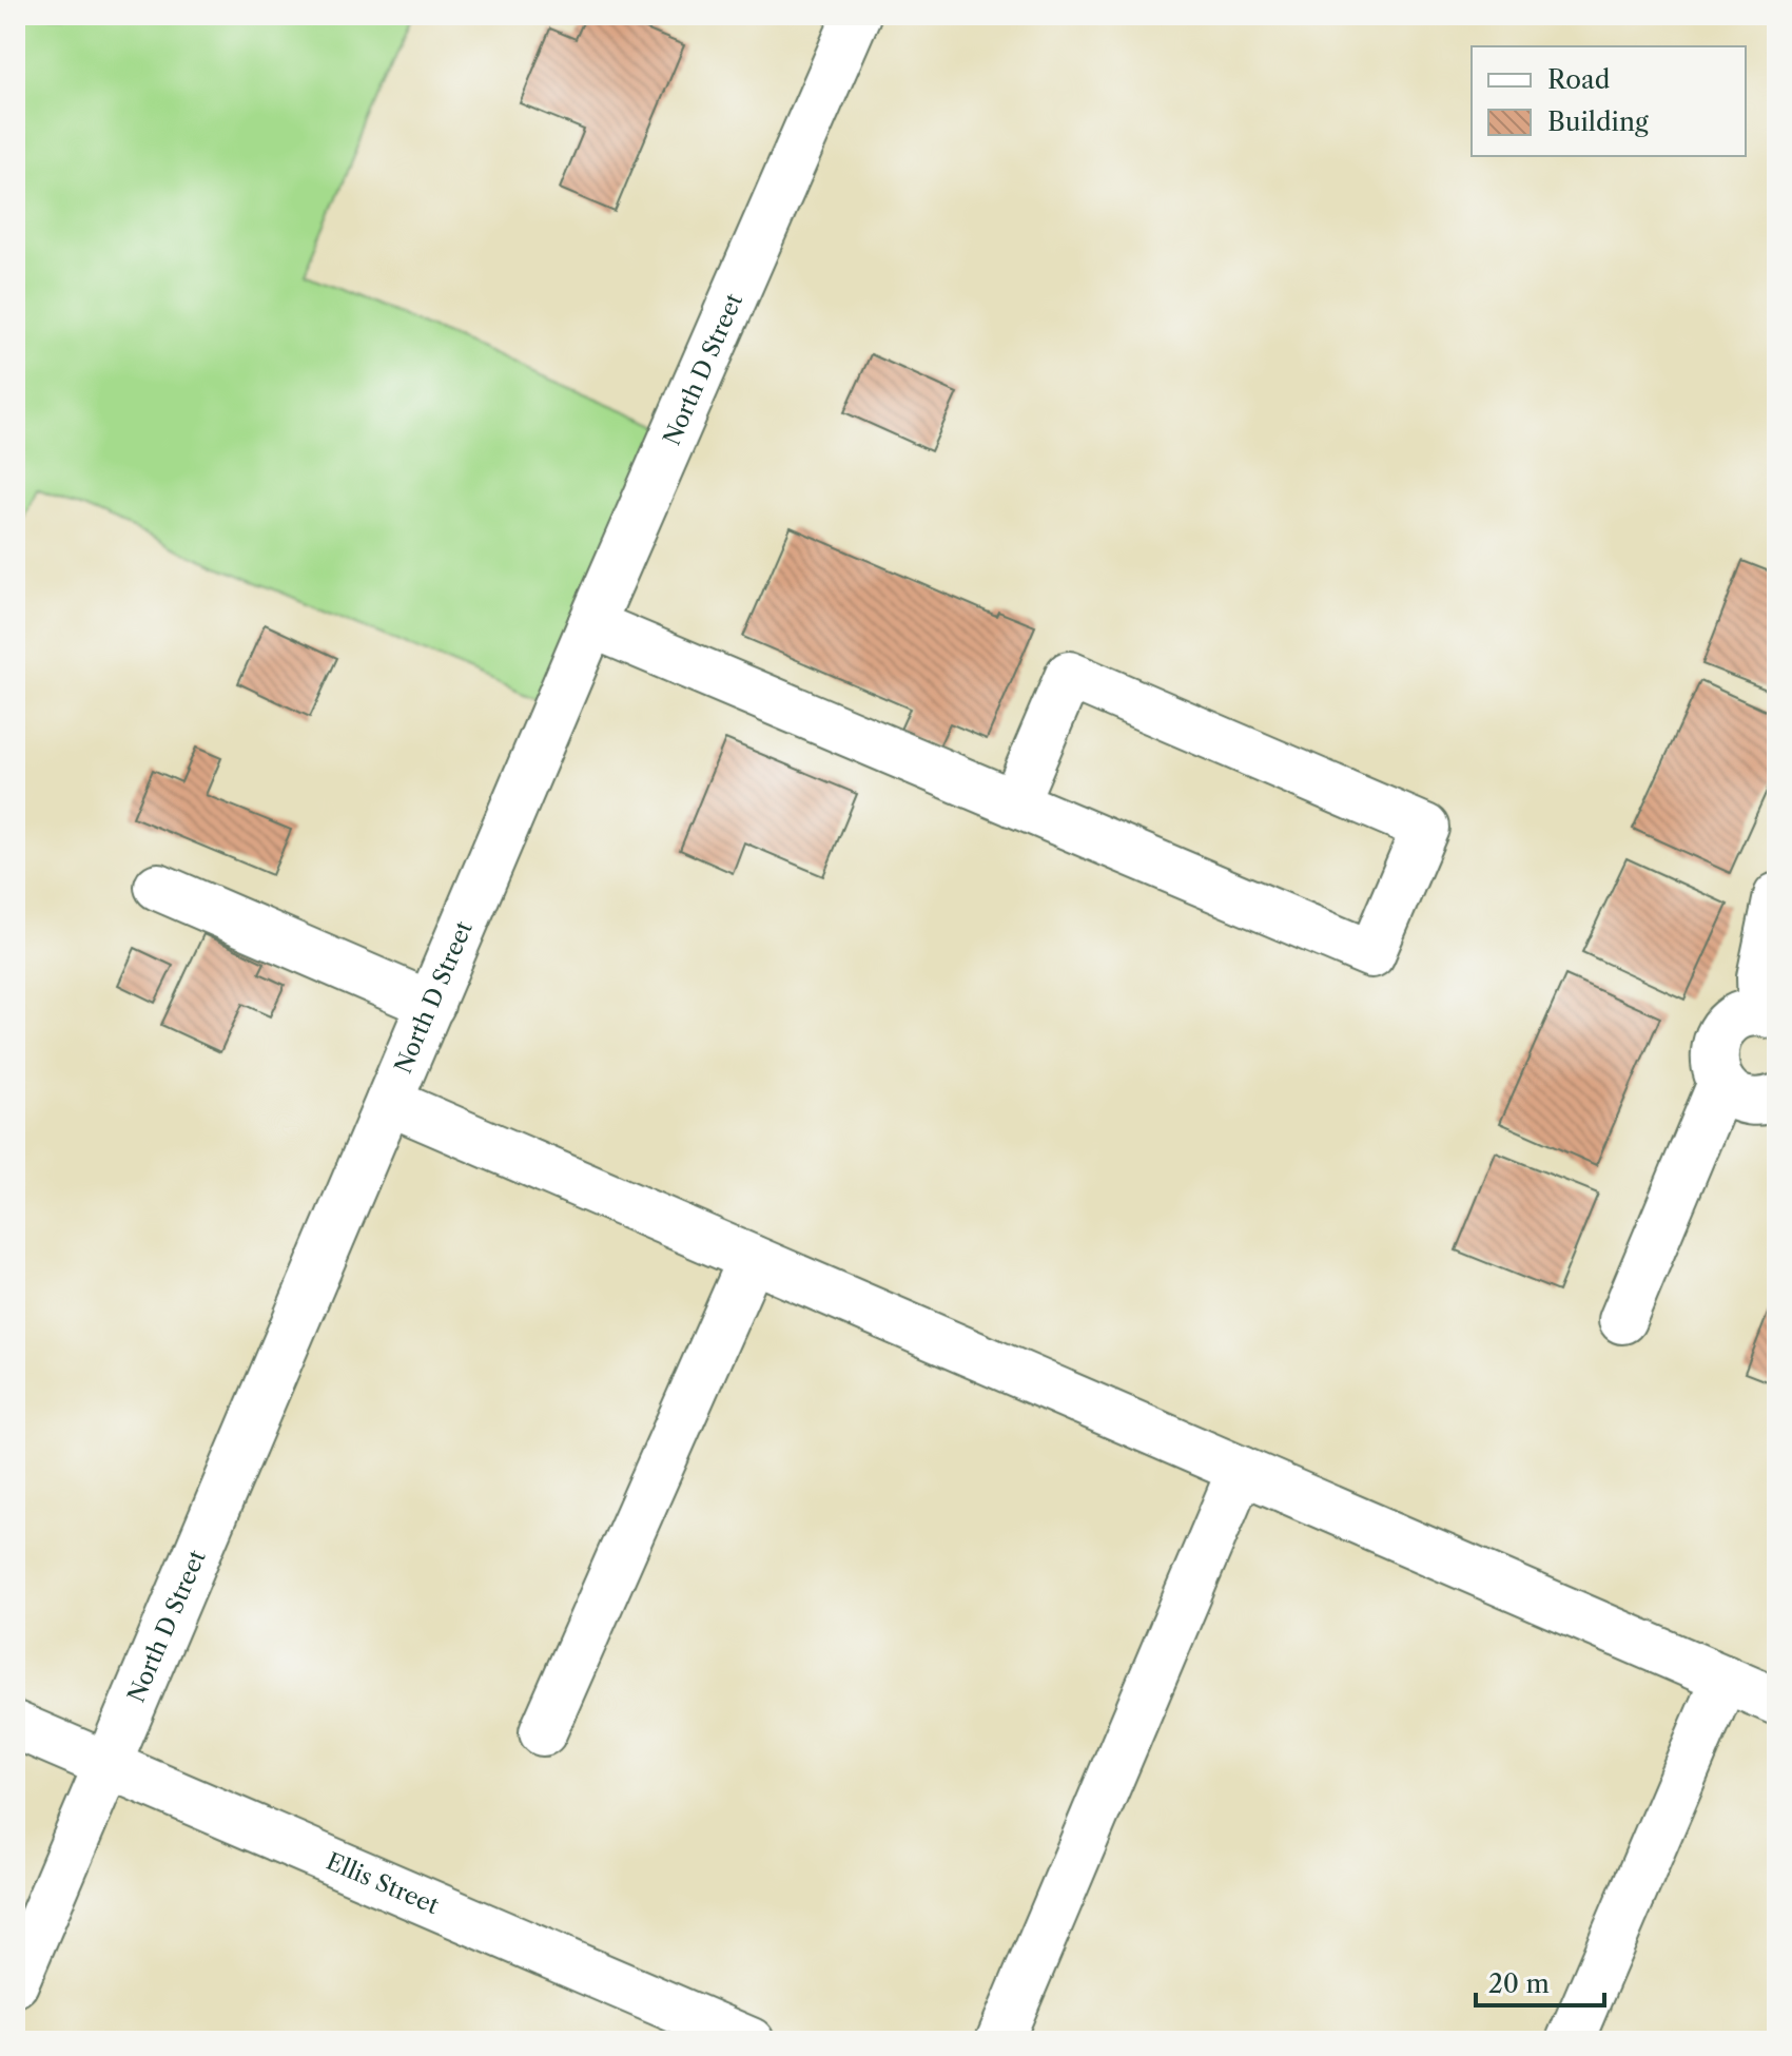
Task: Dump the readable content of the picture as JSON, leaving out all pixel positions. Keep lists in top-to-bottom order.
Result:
{
  "streets": {
    "street": ["North D Street", "Ellis Street"]
  },
  "crossings": [
    ["North D Street", "Ellis Street"]
  ],
  "legend": ["Road", "Building"],
  "scale_bar": "20 m"
}
